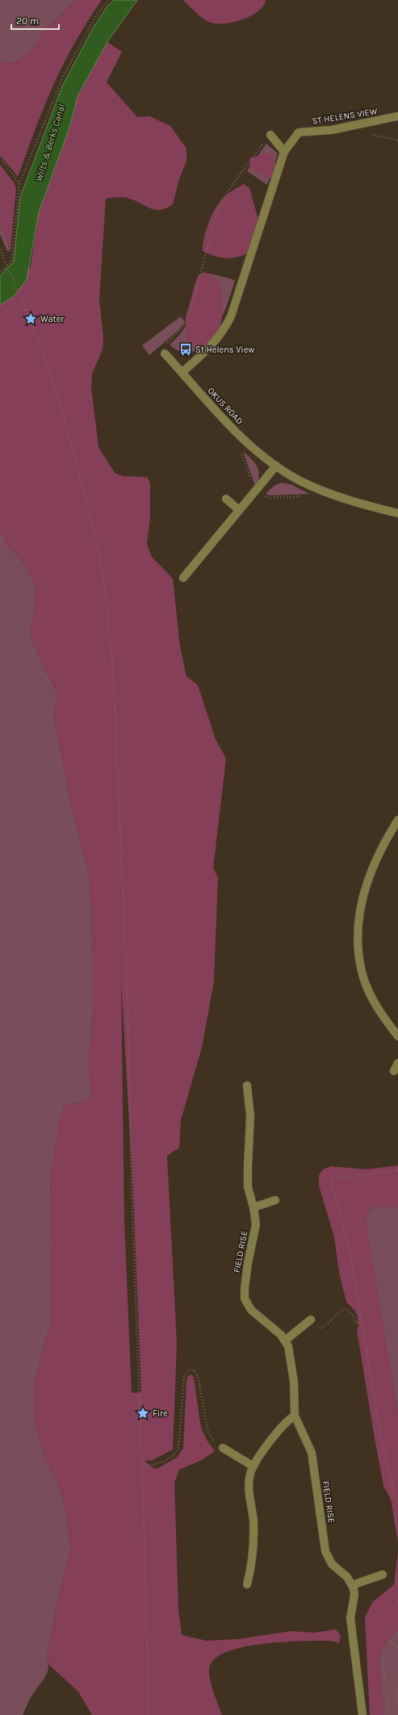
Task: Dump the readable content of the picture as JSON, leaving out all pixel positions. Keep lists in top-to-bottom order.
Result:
{
  "streets": {
    "street": ["ST HELENS VIEW", "OKUS ROAD", "FIELD RISE"]
  },
  "crossings": [
    ["ST HELENS VIEW", "OKUS ROAD"]
  ],
  "water": ["Wilts & Berks Canal"],
  "places": {
    "place": ["Water", "Fire"],
    "bus stop": ["St Helens View"]
  },
  "scale_bar": "20 m"
}
